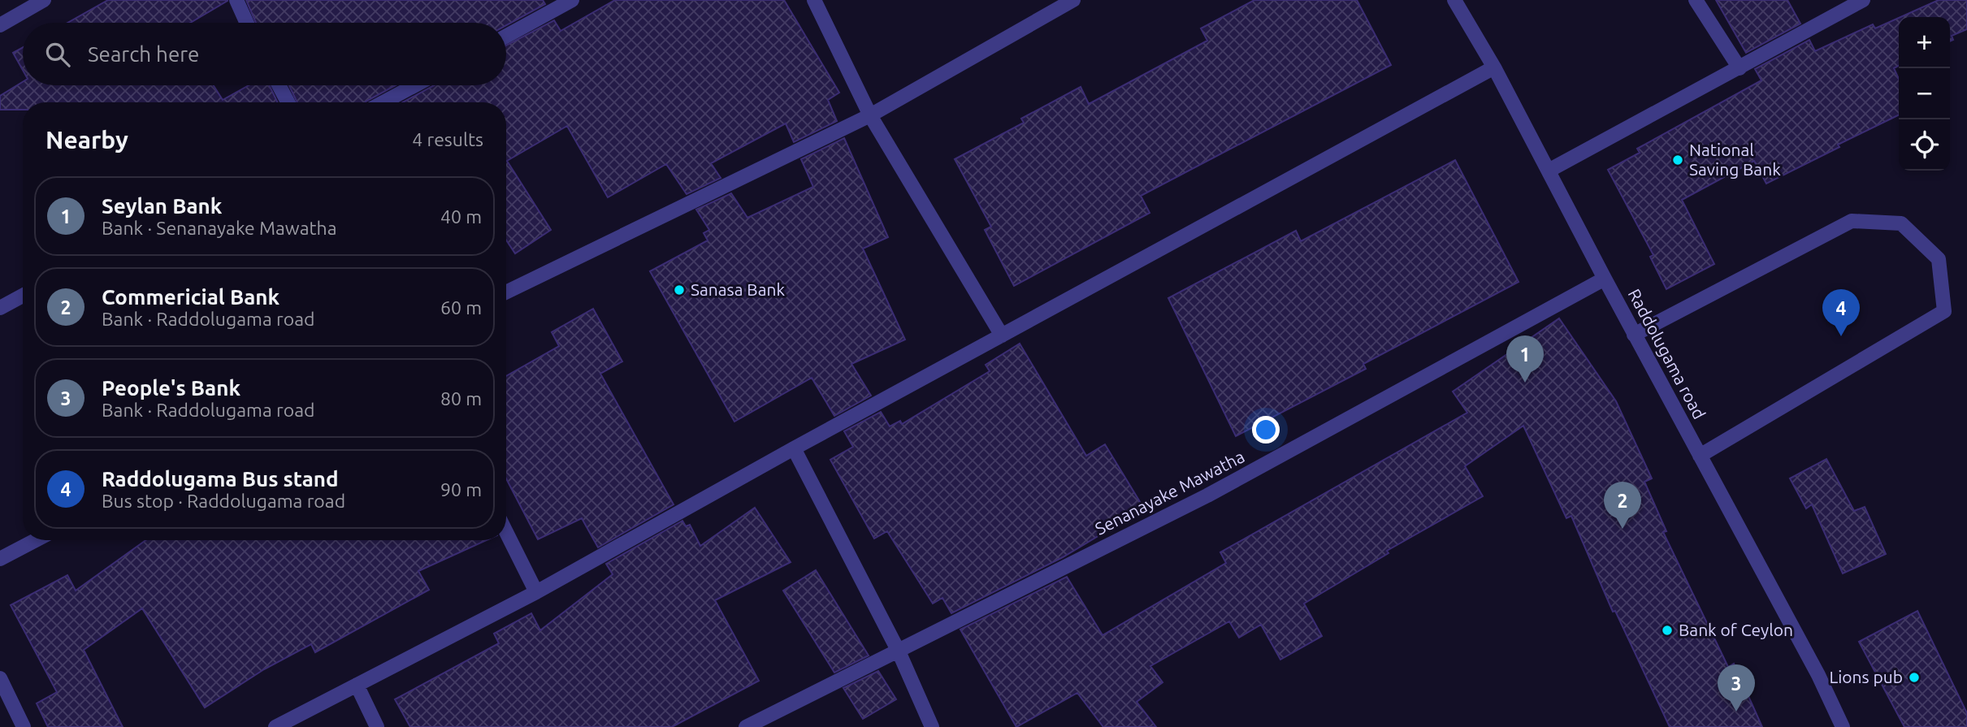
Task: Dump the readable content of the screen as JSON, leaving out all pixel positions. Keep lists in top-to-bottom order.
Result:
{
  "streets": {
    "street": ["Raddolugama road", "Senanayake Mawatha"]
  },
  "crossings": [
    ["Raddolugama road", "Senanayake Mawatha"]
  ],
  "places": [
    "National Saving Bank",
    "Sanasa Bank",
    "Bank of Ceylon",
    "Lions pub"
  ],
  "page": {
    "map_buttons": ["+", "−"],
    "search": "Search here",
    "heading": ["Nearby", "4 results"],
    "list": [
      {
        "mark": "1",
        "name": "Seylan Bank",
        "note": "Bank · Senanayake Mawatha",
        "value": "40 m"
      },
      {
        "mark": "2",
        "name": "Commericial Bank",
        "note": "Bank · Raddolugama road",
        "value": "60 m"
      },
      {
        "mark": "3",
        "name": "People's Bank",
        "note": "Bank · Raddolugama road",
        "value": "80 m"
      },
      {
        "mark": "4",
        "name": "Raddolugama Bus stand",
        "note": "Bus stop · Raddolugama road",
        "value": "90 m"
      }
    ],
    "pins": [
      "4",
      "1",
      "2",
      "3"
    ]
  }
}
